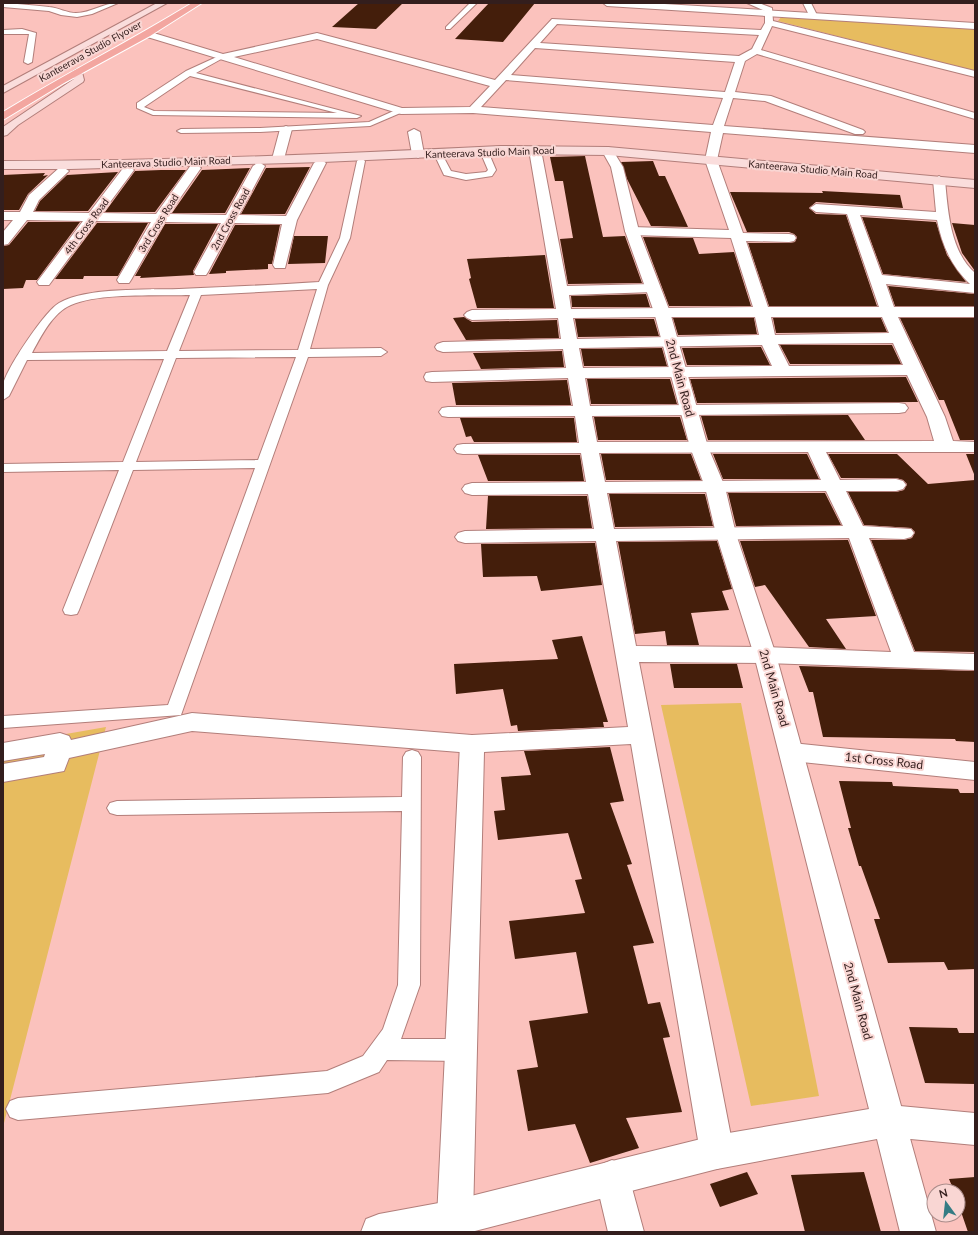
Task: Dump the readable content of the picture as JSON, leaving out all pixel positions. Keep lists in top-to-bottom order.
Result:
{
  "streets": {
    "highway": ["Kanteerava Studio Flyover"],
    "main road": ["Kanteerava Studio Main Road"],
    "street": [
      "2nd Cross Road",
      "3rd Cross Road",
      "4th Cross Road",
      "2nd Main Road",
      "1st Cross Road"
    ]
  },
  "crossings": [
    ["Kanteerava Studio Main Road", "2nd Main Road"],
    ["2nd Main Road", "1st Cross Road"]
  ],
  "north": "top"
}
